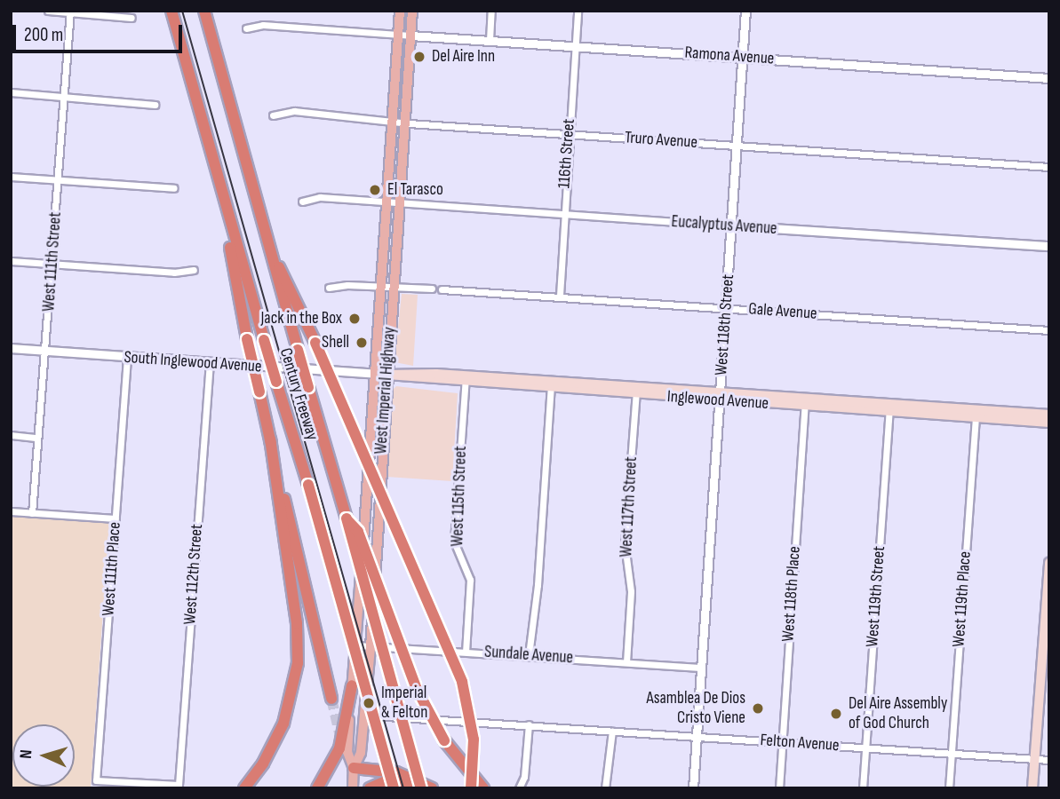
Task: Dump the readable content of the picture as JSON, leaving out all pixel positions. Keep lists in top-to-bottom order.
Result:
{
  "streets": {
    "highway": ["Century Freeway"],
    "main road": ["West Imperial Highway", "Inglewood Avenue"],
    "street": [
      "Ramona Avenue",
      "Truro Avenue",
      "116th Street",
      "Eucalyptus Avenue",
      "West 111th Street",
      "Gale Avenue",
      "West 118th Street",
      "South Inglewood Avenue",
      "West 115th Street",
      "West 117th Street",
      "West 111th Place",
      "West 112th Street",
      "West 118th Place",
      "West 119th Street",
      "West 119th Place",
      "Sundale Avenue",
      "Felton Avenue"
    ]
  },
  "crossings": [
    ["Ramona Avenue", "116th Street"],
    ["Ramona Avenue", "West 118th Street"],
    ["Ramona Avenue", "West Imperial Highway"],
    ["Truro Avenue", "116th Street"],
    ["Truro Avenue", "West 118th Street"],
    ["Truro Avenue", "West Imperial Highway"],
    ["116th Street", "Eucalyptus Avenue"],
    ["116th Street", "Gale Avenue"],
    ["Eucalyptus Avenue", "West 118th Street"],
    ["Eucalyptus Avenue", "West Imperial Highway"],
    ["West 111th Street", "South Inglewood Avenue"],
    ["Gale Avenue", "West 118th Street"],
    ["West 118th Street", "Inglewood Avenue"],
    ["West 118th Street", "Sundale Avenue"],
    ["West 118th Street", "Felton Avenue"],
    ["South Inglewood Avenue", "West Imperial Highway"],
    ["South Inglewood Avenue", "Inglewood Avenue"],
    ["South Inglewood Avenue", "West 111th Place"],
    ["South Inglewood Avenue", "West 112th Street"],
    ["West Imperial Highway", "Inglewood Avenue"],
    ["West Imperial Highway", "Sundale Avenue"],
    ["West Imperial Highway", "Felton Avenue"],
    ["Inglewood Avenue", "West 115th Street"],
    ["Inglewood Avenue", "West 117th Street"],
    ["Inglewood Avenue", "West 118th Place"],
    ["Inglewood Avenue", "West 119th Street"],
    ["Inglewood Avenue", "West 119th Place"],
    ["West 115th Street", "Sundale Avenue"],
    ["West 117th Street", "Sundale Avenue"],
    ["West 111th Place", "West 112th Street"],
    ["West 118th Place", "Felton Avenue"],
    ["West 119th Street", "Felton Avenue"],
    ["West 119th Place", "Felton Avenue"]
  ],
  "places": [
    "Del Aire Inn",
    "El Tarasco",
    "Jack in the Box",
    "Shell",
    "Imperial & Felton",
    "Asamblea De Dios Cristo Viene",
    "Del Aire Assembly of God Church"
  ],
  "scale_bar": "200 m",
  "north": "left"
}
